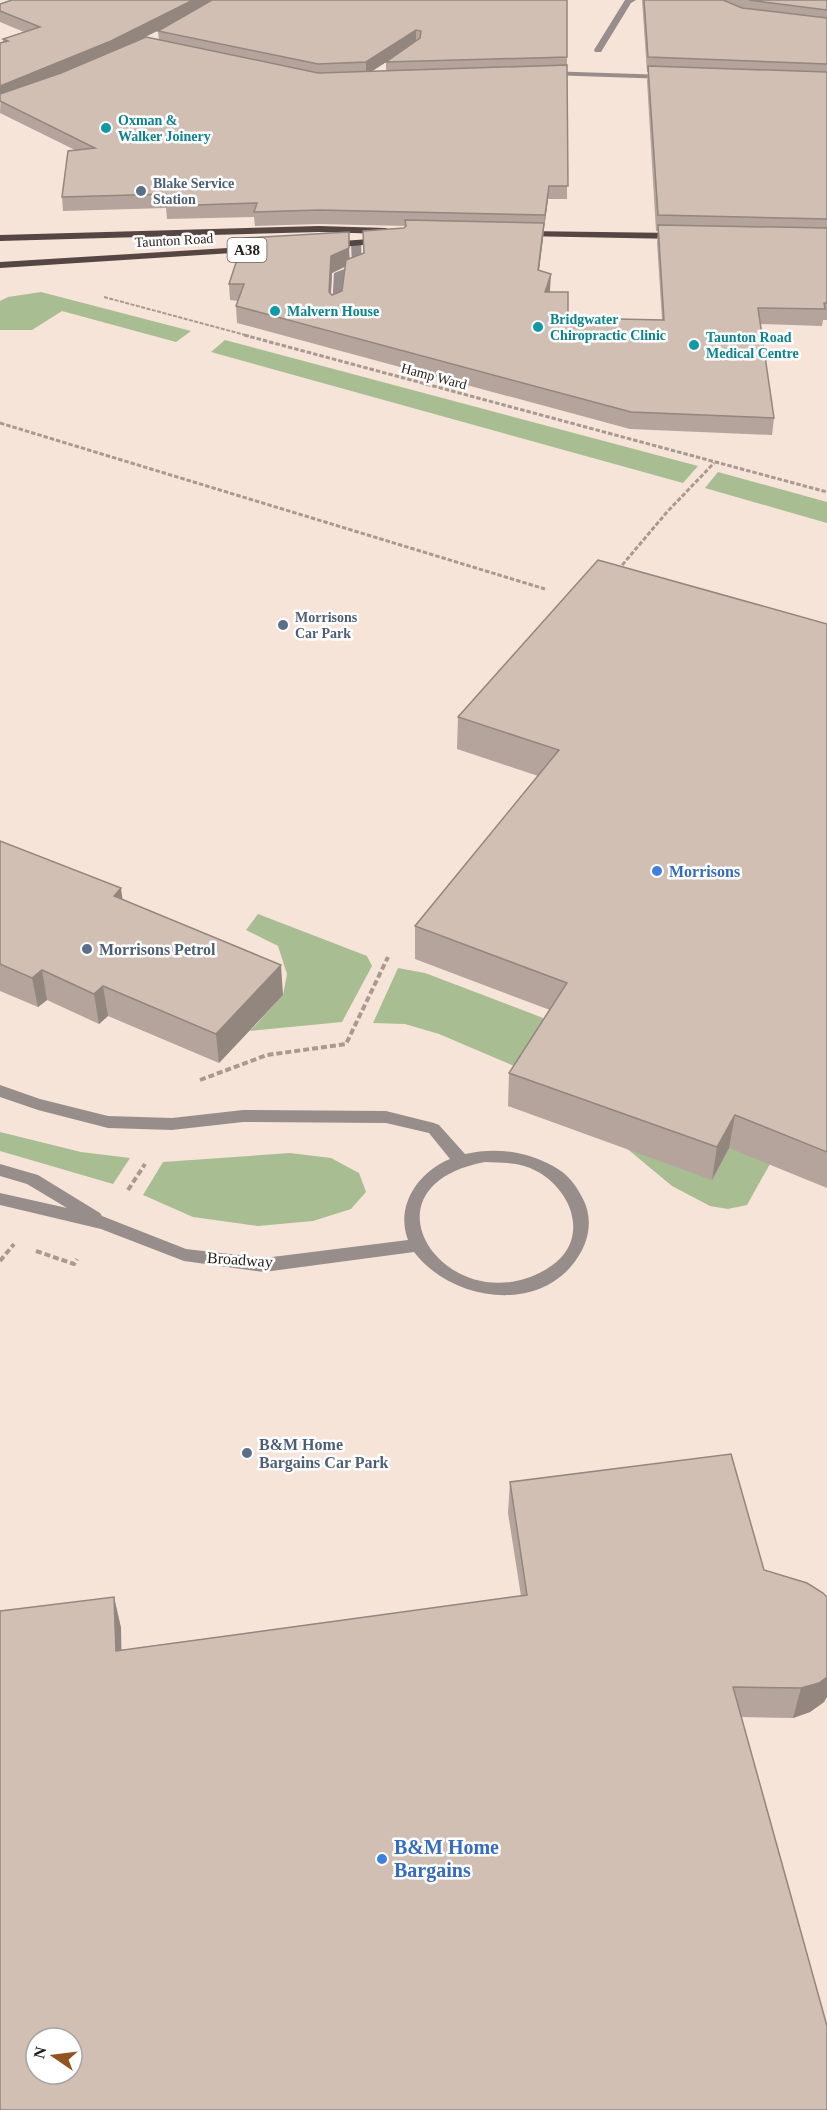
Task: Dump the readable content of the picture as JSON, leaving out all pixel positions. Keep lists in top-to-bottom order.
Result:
{
  "streets": {
    "main road": ["Taunton Road", "A38"],
    "street": ["Broadway"],
    "path": ["Hamp Ward"]
  },
  "places": [
    "Oxman & Walker Joinery",
    "Blake Service Station",
    "Malvern House",
    "Bridgwater Chiropractic Clinic",
    "Taunton Road Medical Centre",
    "Morrisons Car Park",
    "Morrisons",
    "Morrisons Petrol",
    "B&M Home Bargains Car Park",
    "B&M Home Bargains"
  ],
  "north": "left"
}
